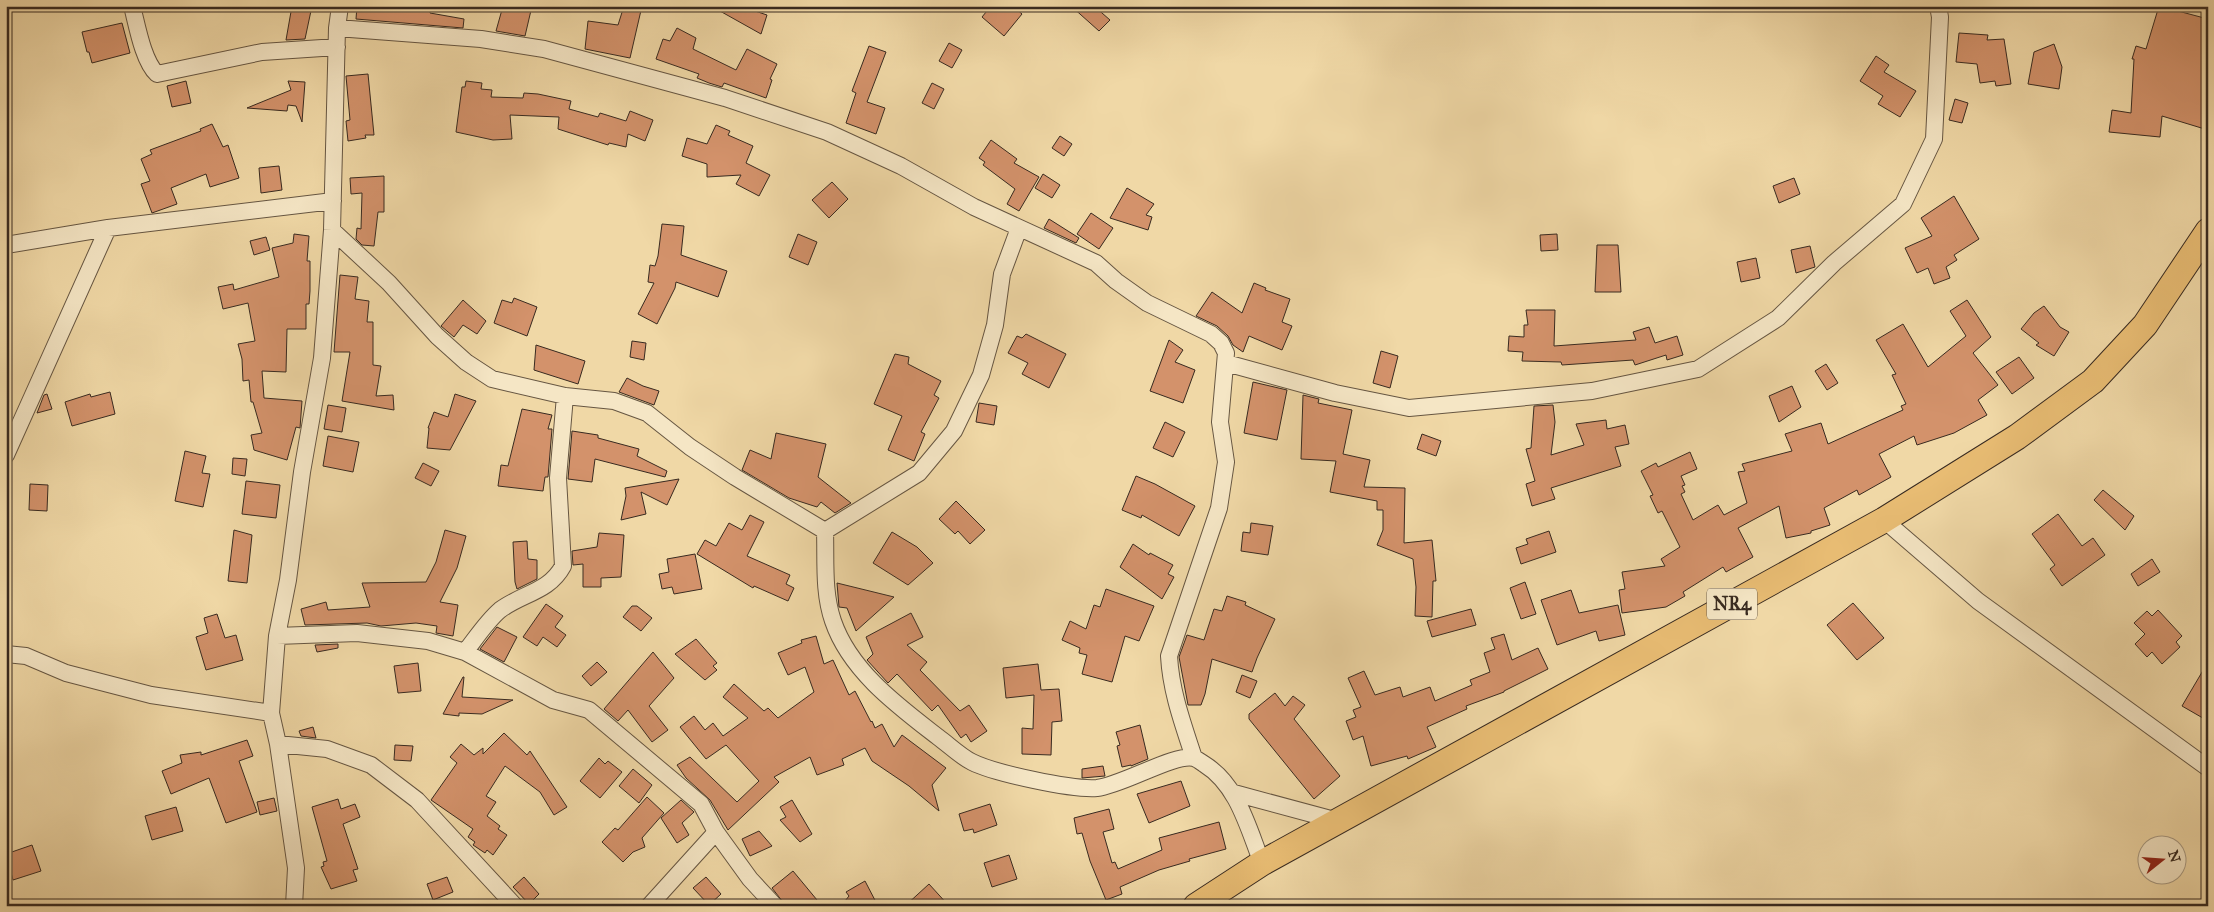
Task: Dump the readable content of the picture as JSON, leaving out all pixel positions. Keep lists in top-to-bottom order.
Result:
{
  "streets": {
    "highway": ["NR4"]
  },
  "north": "right"
}
